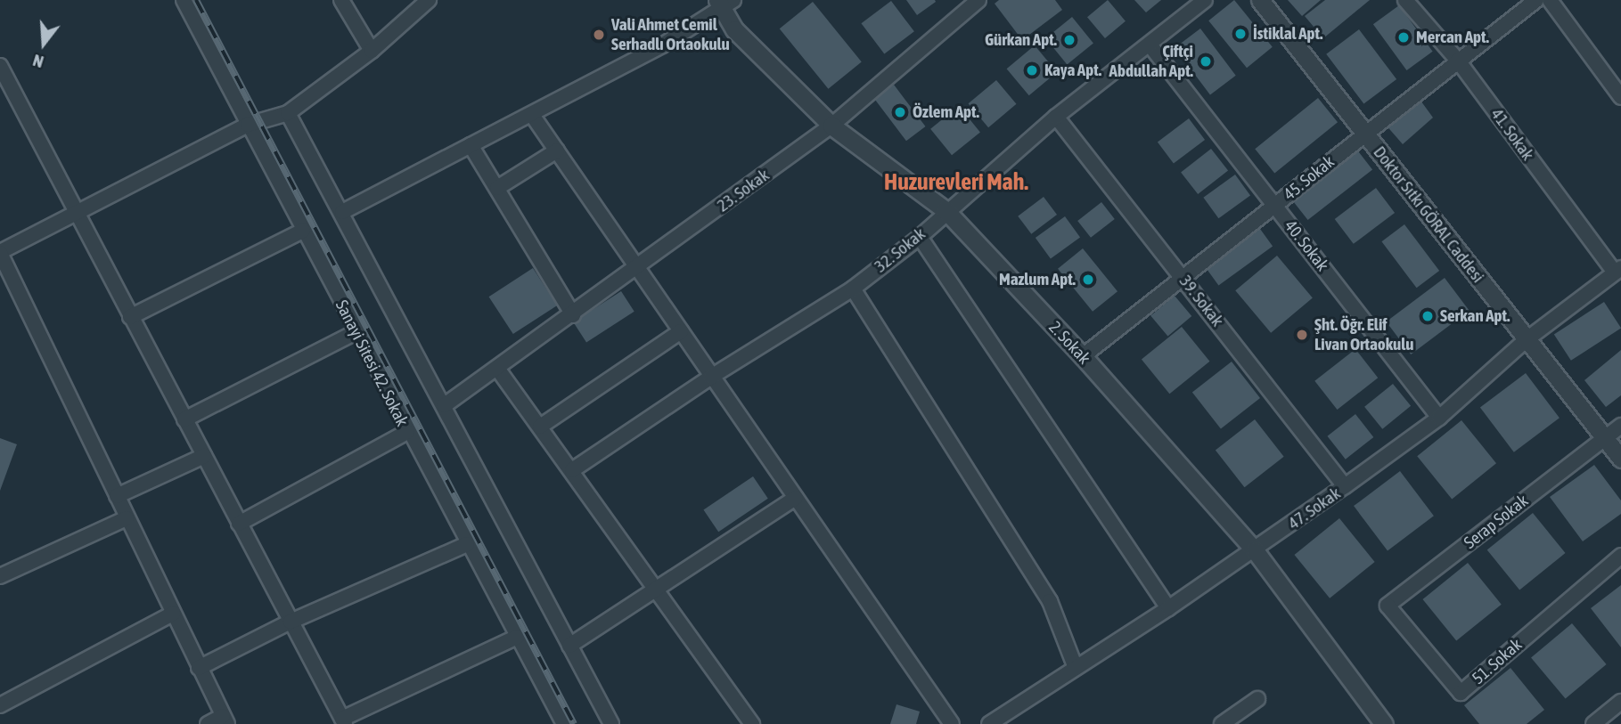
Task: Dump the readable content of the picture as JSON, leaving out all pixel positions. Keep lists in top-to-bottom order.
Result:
{
  "streets": {
    "street": [
      "41. Sokak",
      "45. Sokak",
      "23. Sokak",
      "Doktor Sıtkı GÖRAL Caddesi",
      "40. Sokak",
      "32. Sokak",
      "39. Sokak",
      "2. Sokak",
      "Sanayi Sitesi 42. Sokak",
      "47. Sokak",
      "Serap Sokak",
      "51. Sokak"
    ]
  },
  "crossings": [
    ["41. Sokak", "45. Sokak"],
    ["41. Sokak", "47. Sokak"],
    ["45. Sokak", "Doktor Sıtkı GÖRAL Caddesi"],
    ["45. Sokak", "40. Sokak"],
    ["45. Sokak", "39. Sokak"],
    ["45. Sokak", "2. Sokak"],
    ["23. Sokak", "2. Sokak"],
    ["Doktor Sıtkı GÖRAL Caddesi", "47. Sokak"],
    ["Doktor Sıtkı GÖRAL Caddesi", "Serap Sokak"],
    ["40. Sokak", "32. Sokak"],
    ["40. Sokak", "47. Sokak"],
    ["32. Sokak", "39. Sokak"],
    ["32. Sokak", "2. Sokak"],
    ["39. Sokak", "47. Sokak"],
    ["2. Sokak", "47. Sokak"],
    ["Serap Sokak", "51. Sokak"]
  ],
  "districts": ["Huzurevleri Mah."],
  "places": [
    "İstiklal Apt.",
    "Vali Ahmet Cemil Serhadlı Ortaokulu",
    "Mercan Apt.",
    "Gürkan Apt.",
    "Çiftçi Abdullah Apt.",
    "Kaya Apt.",
    "Özlem Apt.",
    "Mazlum Apt.",
    "Serkan Apt.",
    "Şht. Öğr. Elif Livan Ortaokulu"
  ],
  "north": "bottom"
}
